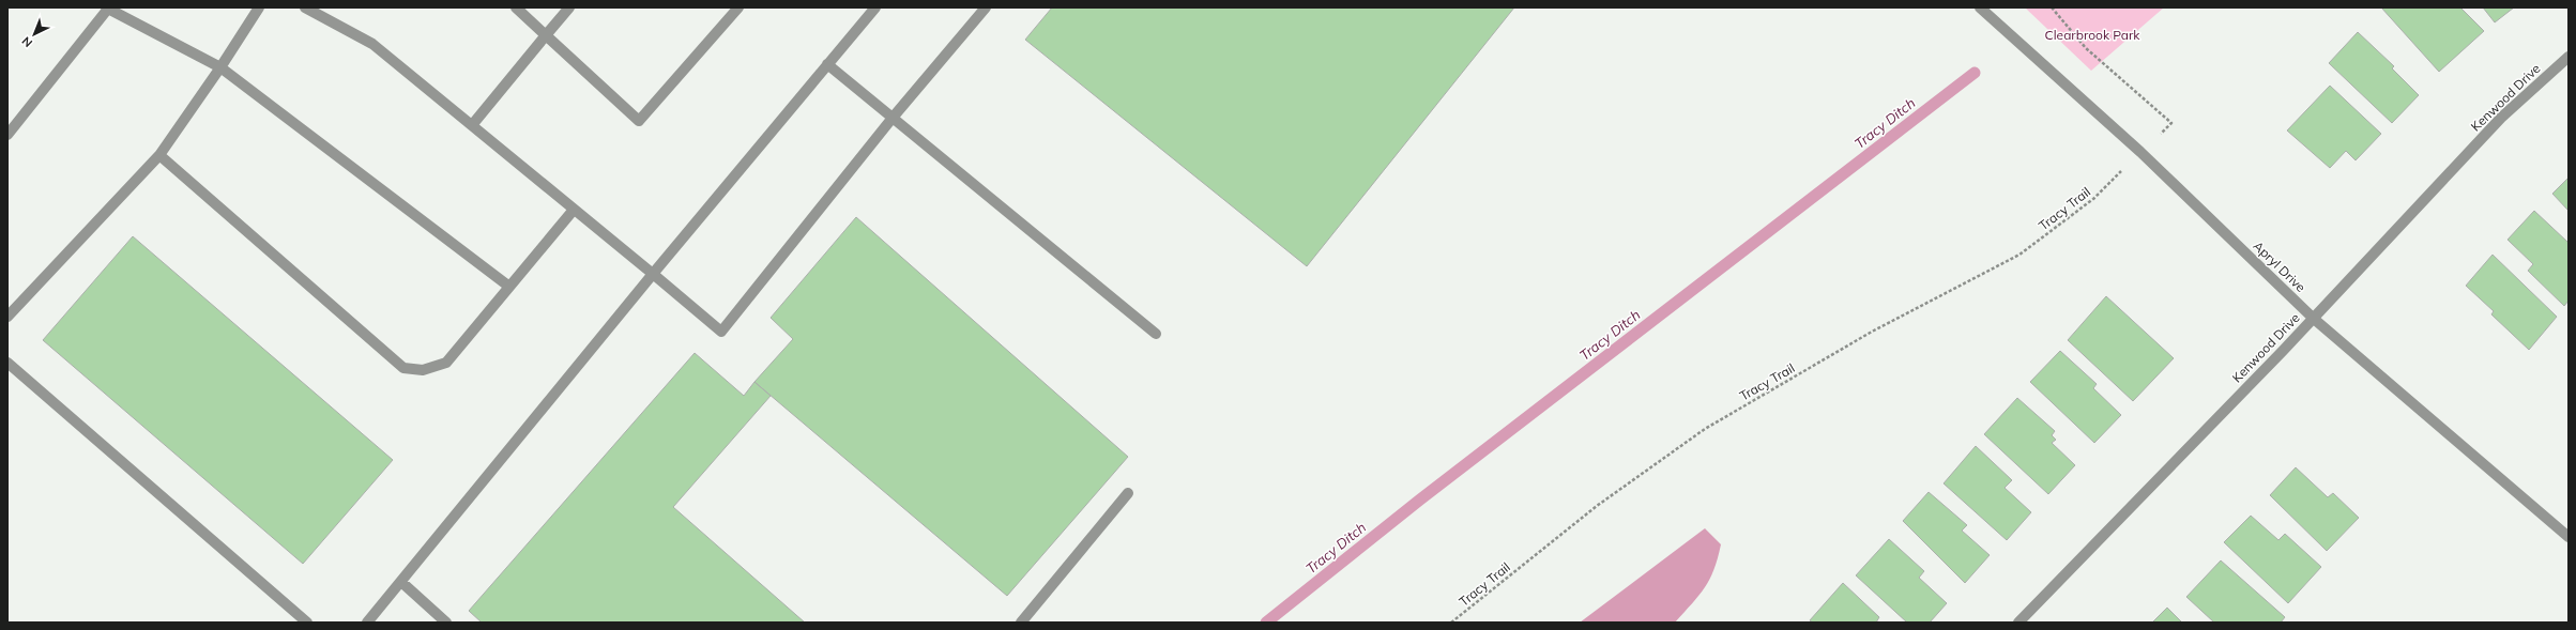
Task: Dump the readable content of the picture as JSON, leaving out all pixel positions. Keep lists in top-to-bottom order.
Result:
{
  "streets": {
    "street": ["Kenwood Drive", "Apryl Drive"],
    "path": ["Tracy Trail"]
  },
  "crossings": [
    ["Kenwood Drive", "Apryl Drive"]
  ],
  "water": ["Tracy Ditch"],
  "parks": ["Clearbrook Park"],
  "north": "bottom left"
}
